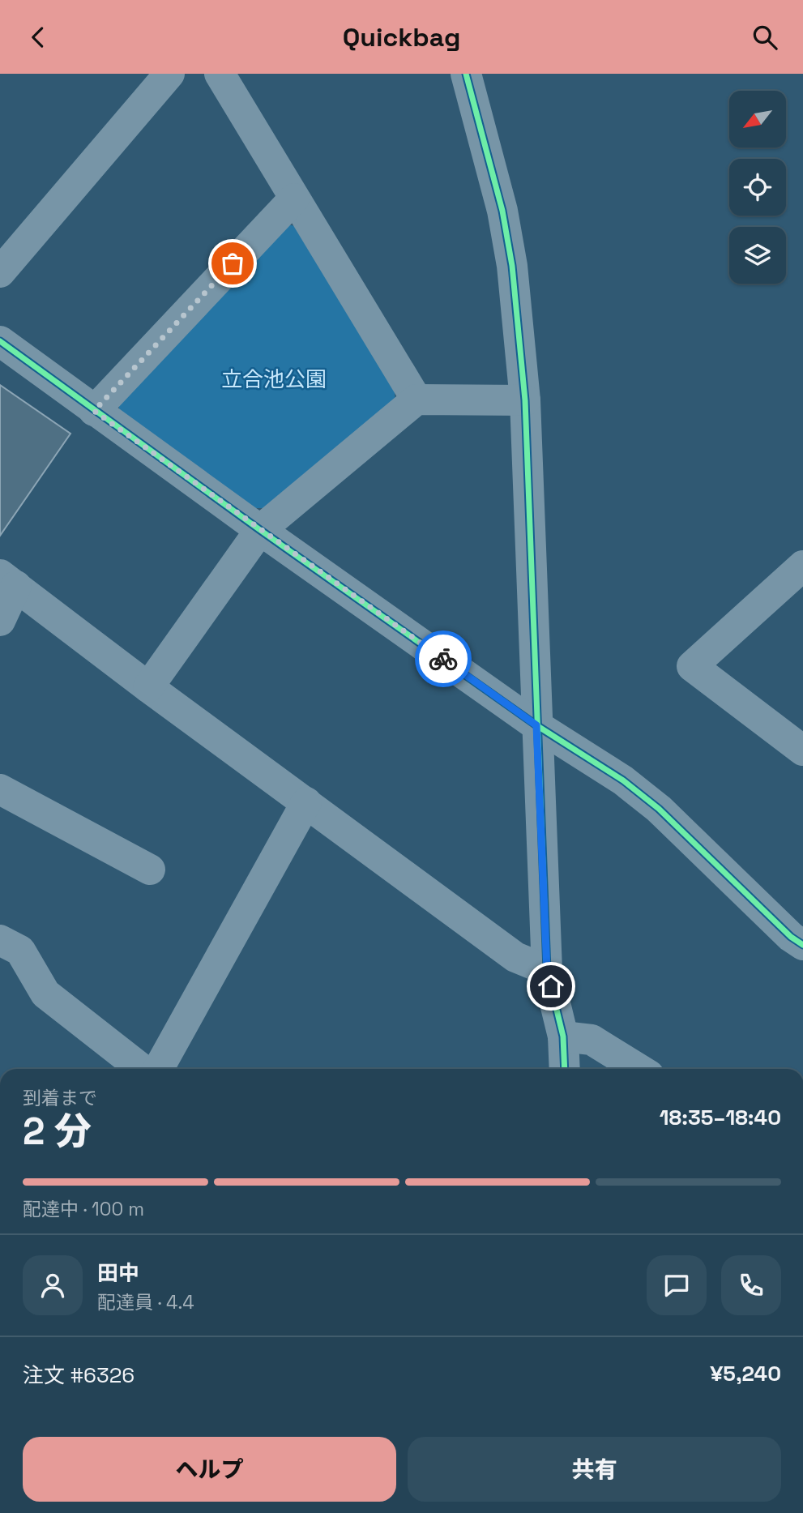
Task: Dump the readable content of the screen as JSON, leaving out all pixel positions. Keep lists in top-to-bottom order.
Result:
{
  "parks": ["立合池公園"],
  "north": "bottom left",
  "page": {
    "header": "Quickbag",
    "heading": ["2 分", "到着まで", "18:35–18:40"],
    "panel": [
      "田中",
      "配達員 · 4.4",
      "注文 #6326",
      "¥5,240"
    ],
    "bar": "配達中 · 100 m",
    "buttons": ["ヘルプ", "共有"]
  }
}
